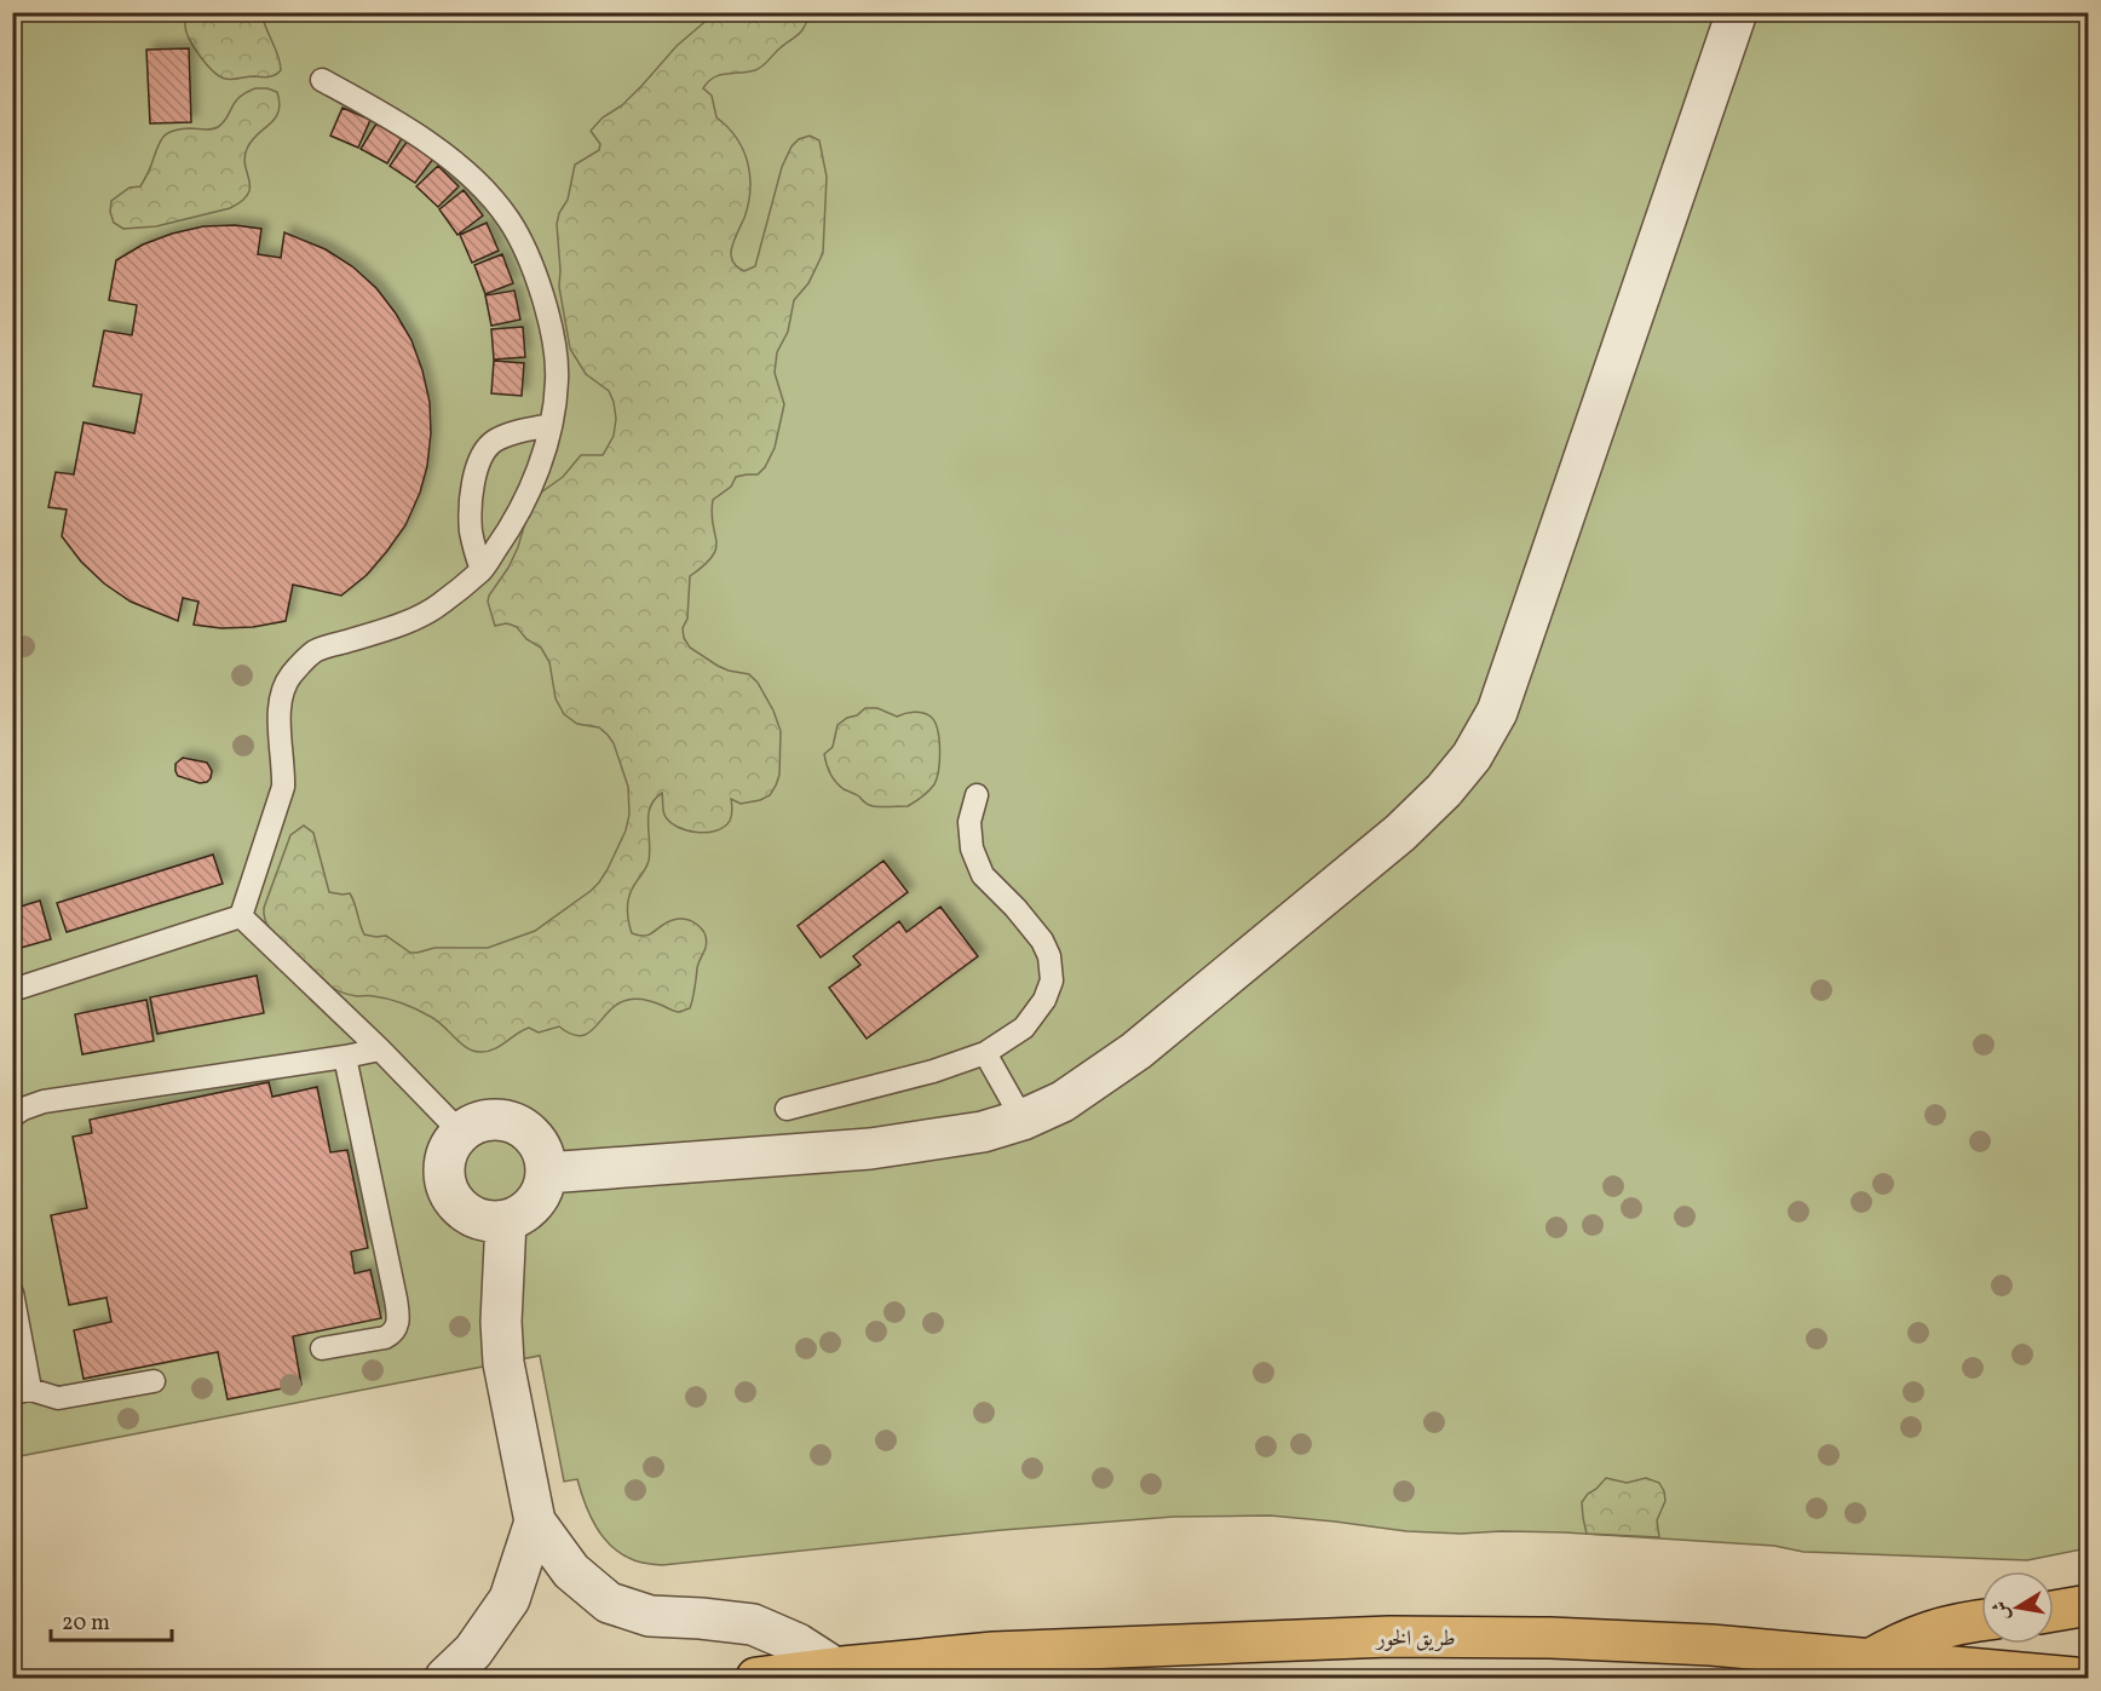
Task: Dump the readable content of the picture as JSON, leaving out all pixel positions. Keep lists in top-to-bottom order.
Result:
{
  "streets": {
    "highway": ["طريق الخور"]
  },
  "scale_bar": "20 m",
  "north": "left"
}
